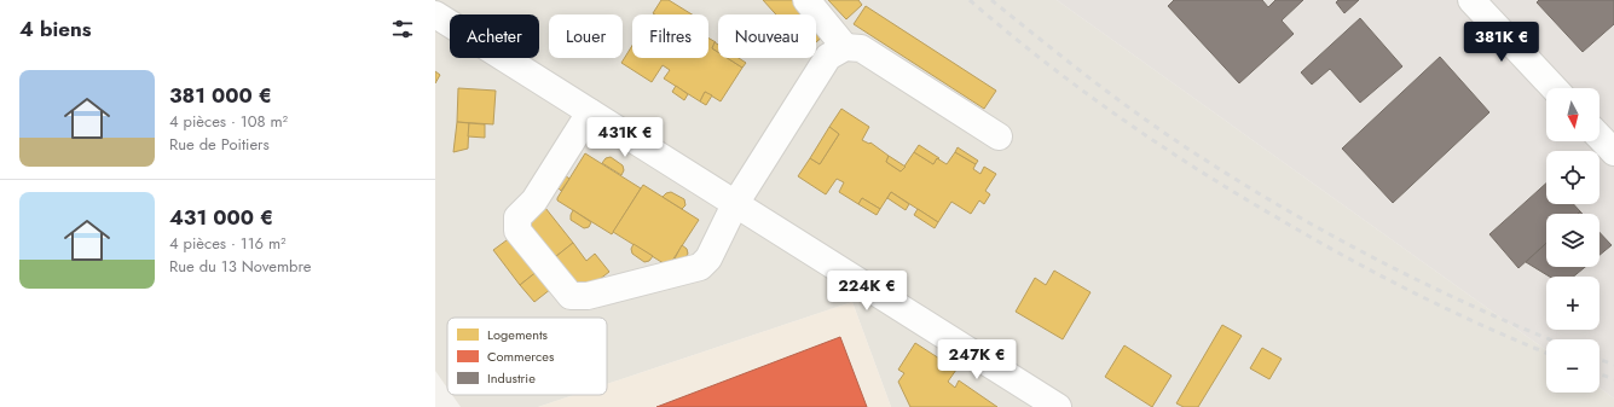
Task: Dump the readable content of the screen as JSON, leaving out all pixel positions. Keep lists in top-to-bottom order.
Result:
{
  "legend": ["Logements", "Commerces", "Industrie"],
  "north": "bottom",
  "page": {
    "heading": "4 biens",
    "chip": [
      "Acheter",
      "Louer",
      "Filtres",
      "Nouveau"
    ],
    "price": [
      "381K €",
      "431K €",
      "224K €",
      "247K €"
    ],
    "list": [
      {
        "name": "381 000 €",
        "note": "4 pièces · 108 m² · Rue de Poitiers"
      },
      {
        "name": "431 000 €",
        "note": "4 pièces · 116 m² · Rue du 13 Novembre"
      }
    ],
    "map_buttons": ["+", "−"]
  }
}
